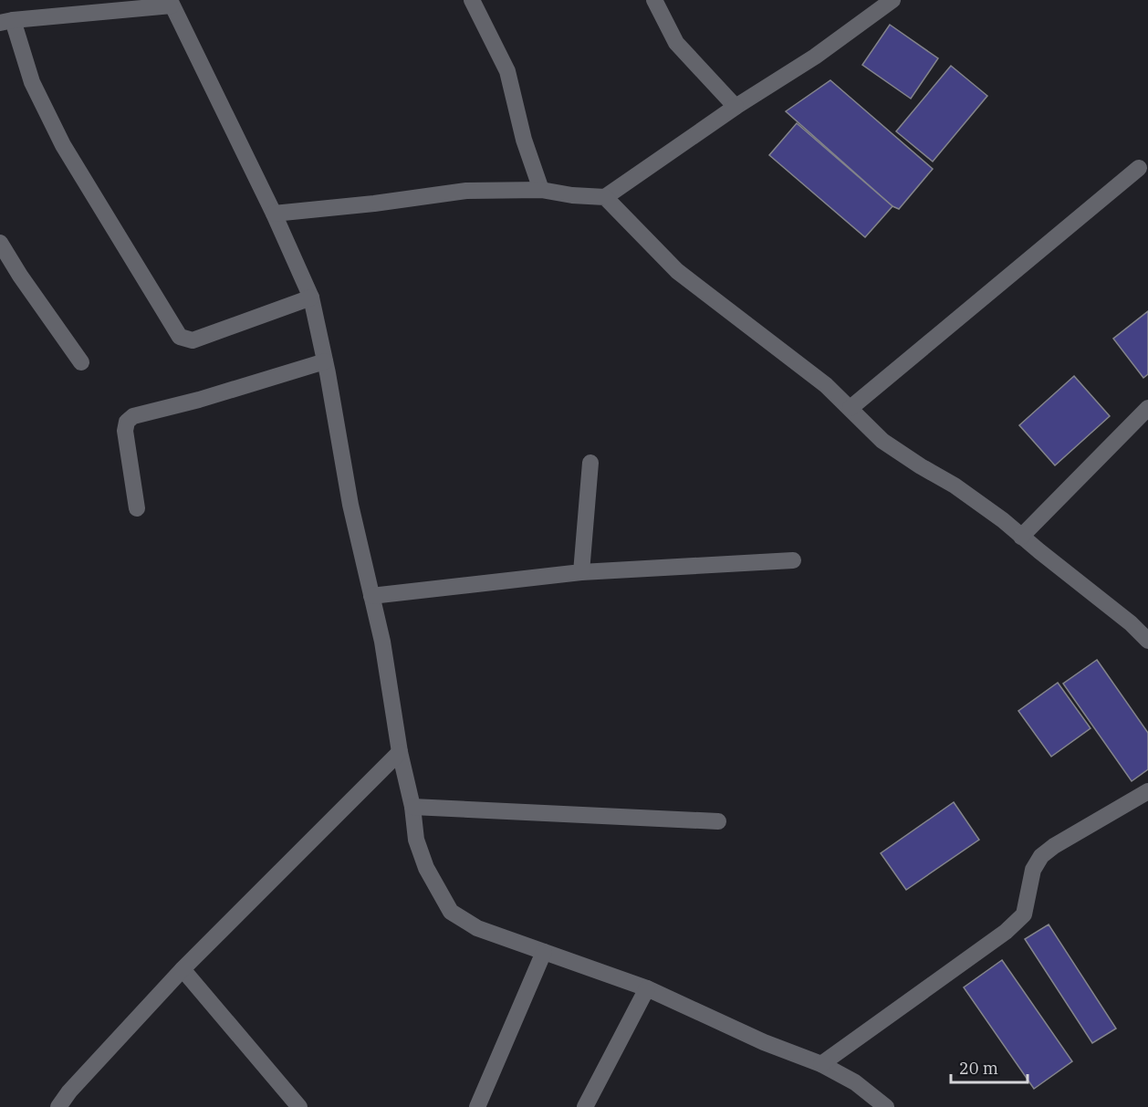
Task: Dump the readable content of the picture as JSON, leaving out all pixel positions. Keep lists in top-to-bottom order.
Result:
{
  "scale_bar": "20 m"
}
